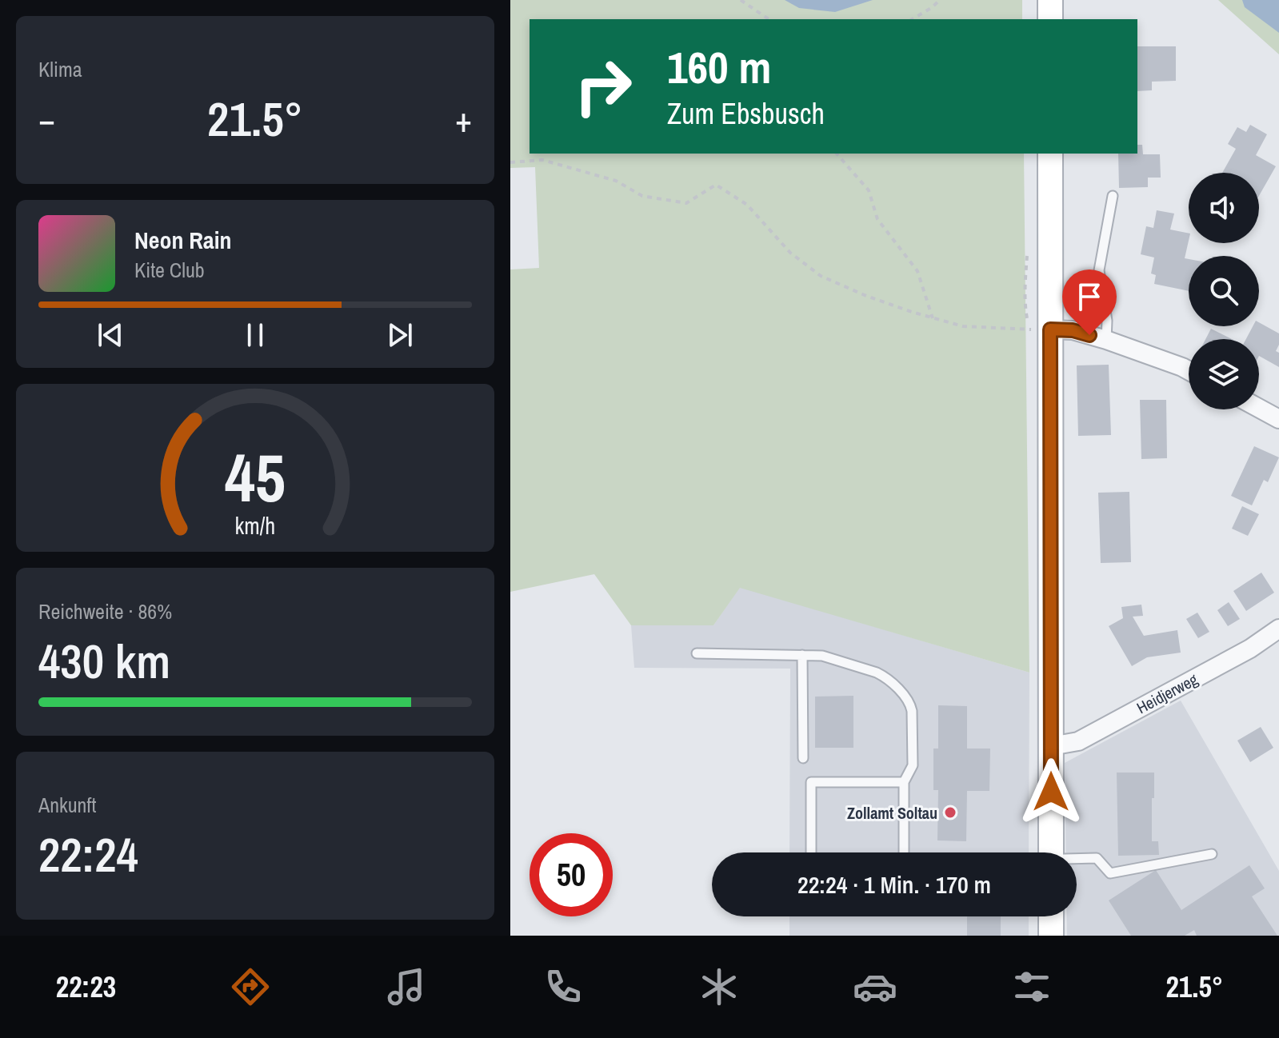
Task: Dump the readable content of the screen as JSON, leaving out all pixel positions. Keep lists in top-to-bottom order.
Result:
{
  "streets": {
    "street": ["Heidjerweg"]
  },
  "places": ["Zollamt Soltau"],
  "page": {
    "tile": [
      "Klima",
      ["Reichweite · 86%", "430 km"],
      ["Ankunft", "22:24"]
    ],
    "turn": ["160 m", "Zum Ebsbusch"],
    "heat": ["−", "21.5°", "+"],
    "song": ["Neon Rain", "Kite Club"],
    "limit": "50",
    "trip": "22:24 · 1 Min. · 170 m",
    "tabs": ["22:23", "21.5°"],
    "gauge": ["45", "km/h"]
  }
}
